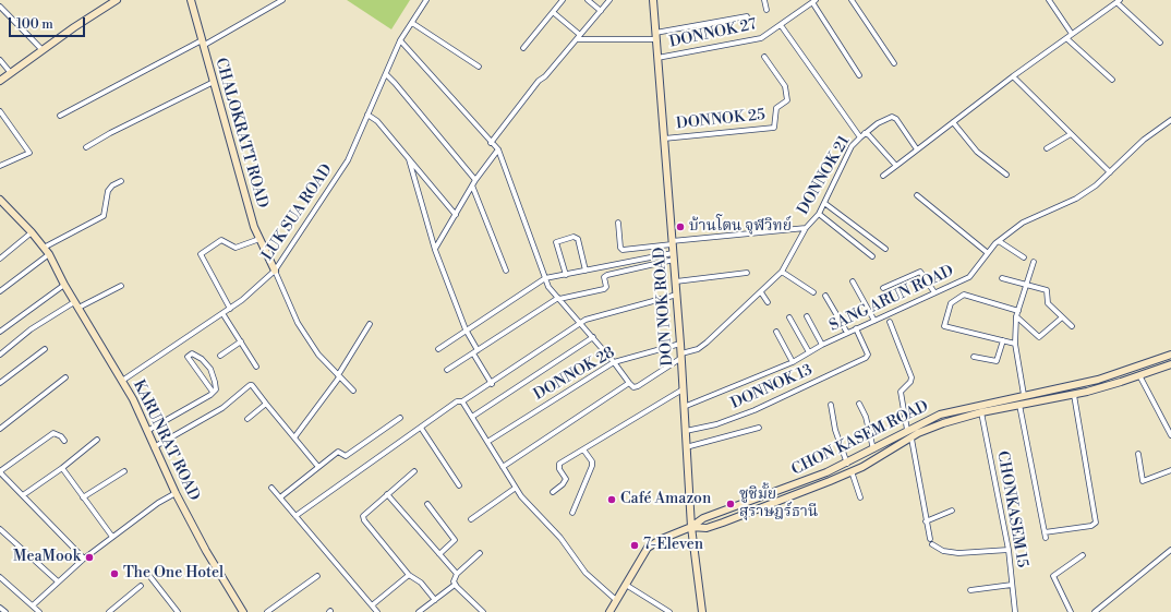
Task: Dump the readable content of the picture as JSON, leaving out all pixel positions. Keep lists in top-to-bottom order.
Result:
{
  "streets": {
    "main road": [
      "CHALOKRATT ROAD",
      "DON NOK ROAD",
      "CHON KASEM ROAD",
      "KARUNRAT ROAD"
    ],
    "street": [
      "DONNOK 27",
      "DONNOK 25",
      "DONNOK 21",
      "LUK SUA ROAD",
      "SANG ARUN ROAD",
      "DONNOK 28",
      "DONNOK 13",
      "CHONKASEM 15"
    ]
  },
  "crossings": [
    ["DONNOK 27", "DON NOK ROAD"],
    ["DONNOK 25", "DON NOK ROAD"],
    ["CHALOKRATT ROAD", "LUK SUA ROAD"],
    ["DONNOK 21", "DON NOK ROAD"],
    ["LUK SUA ROAD", "KARUNRAT ROAD"],
    ["SANG ARUN ROAD", "DON NOK ROAD"],
    ["SANG ARUN ROAD", "DONNOK 13"],
    ["DON NOK ROAD", "DONNOK 28"],
    ["DON NOK ROAD", "DONNOK 13"],
    ["DON NOK ROAD", "CHON KASEM ROAD"],
    ["CHON KASEM ROAD", "CHONKASEM 15"]
  ],
  "places": [
    "บ้านโตน จุฬวิทย์",
    "Café Amazon",
    "ซูชิมั้ย สุราษฎร์ธานี",
    "7-Eleven",
    "MeaMook",
    "The One Hotel"
  ],
  "scale_bar": "100 m"
}
